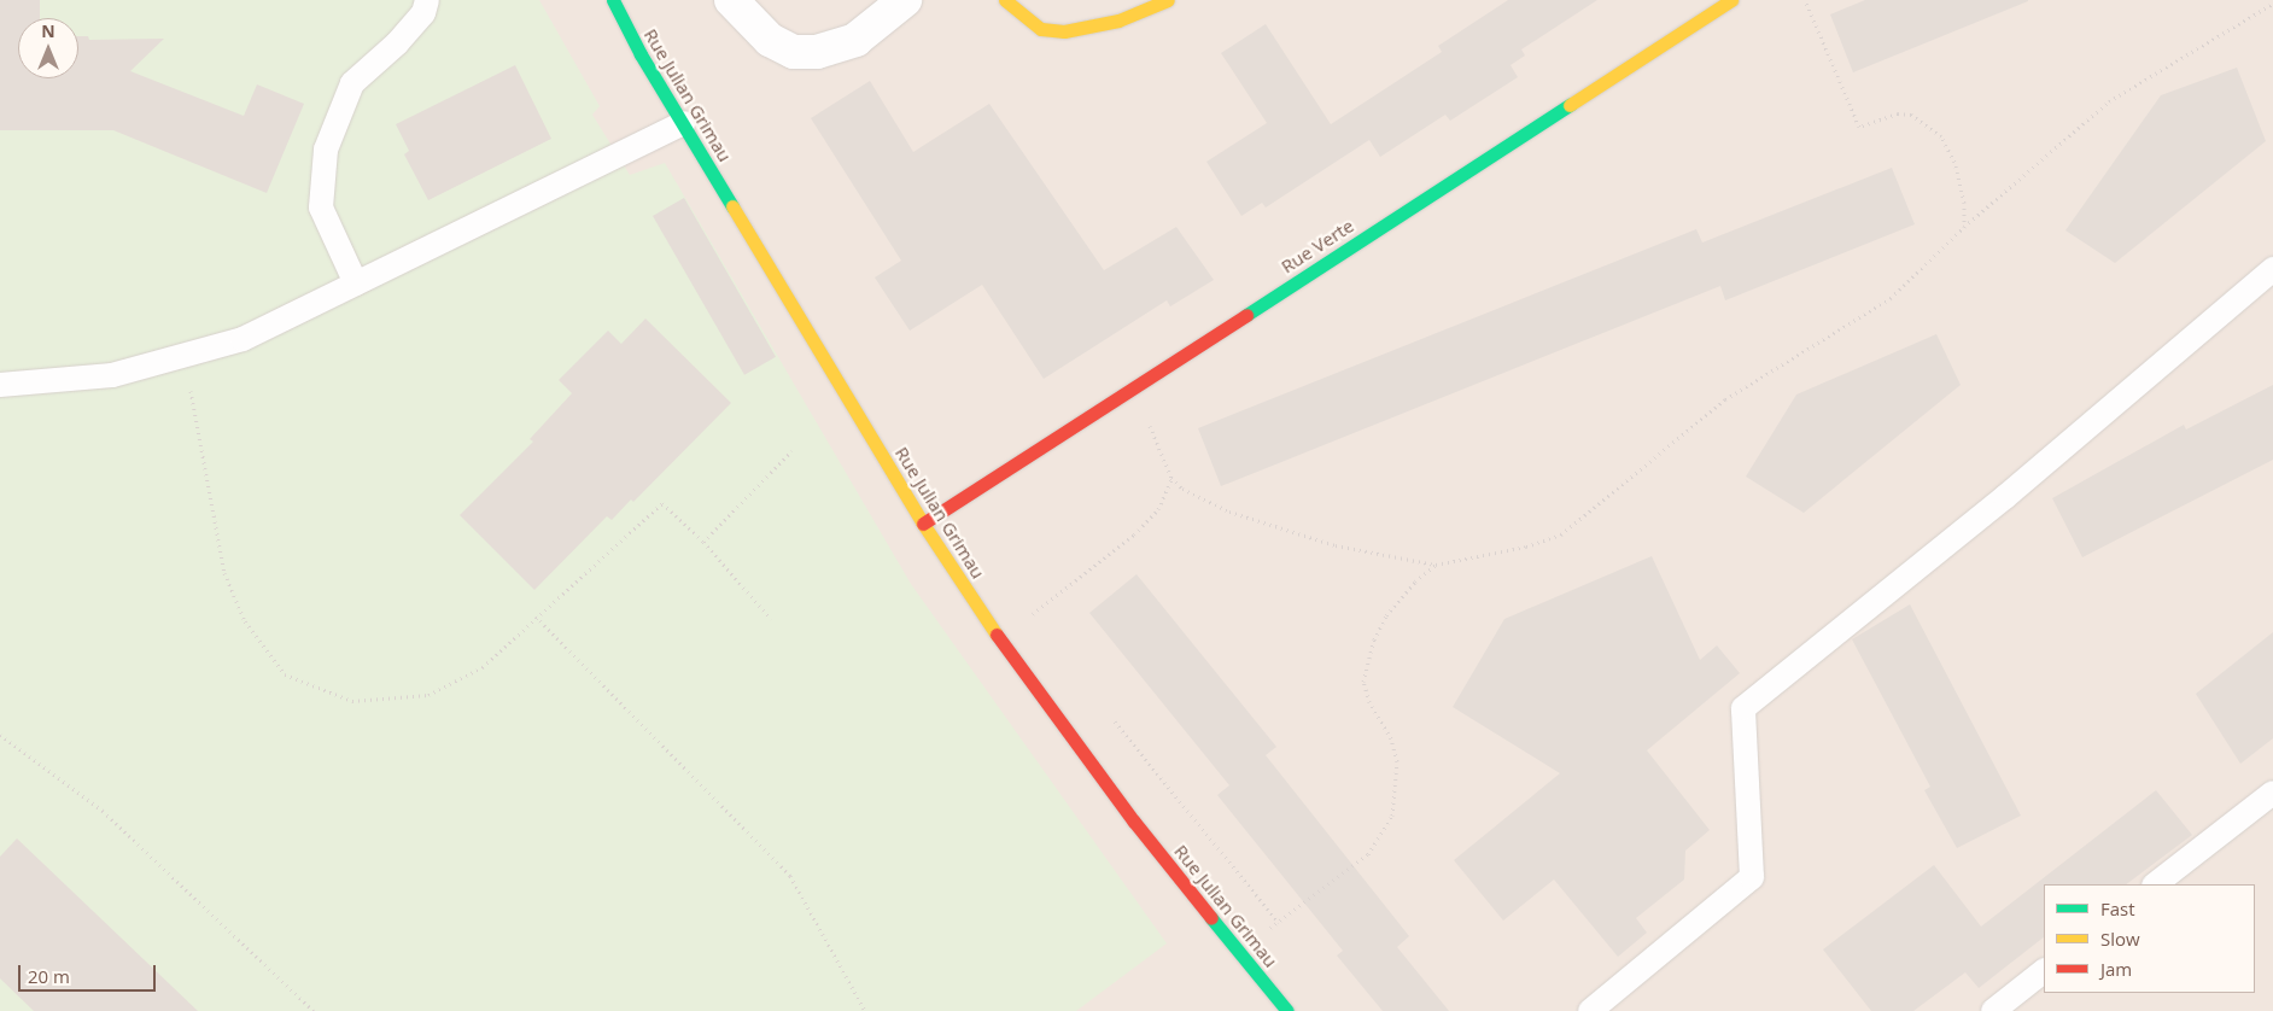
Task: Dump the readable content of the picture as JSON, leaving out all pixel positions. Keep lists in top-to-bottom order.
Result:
{
  "streets": {
    "street": ["Rue Julian Grimau", "Rue Verte"]
  },
  "crossings": [
    ["Rue Julian Grimau", "Rue Verte"]
  ],
  "legend": ["Fast", "Slow", "Jam"],
  "scale_bar": "20 m",
  "north": "top"
}
